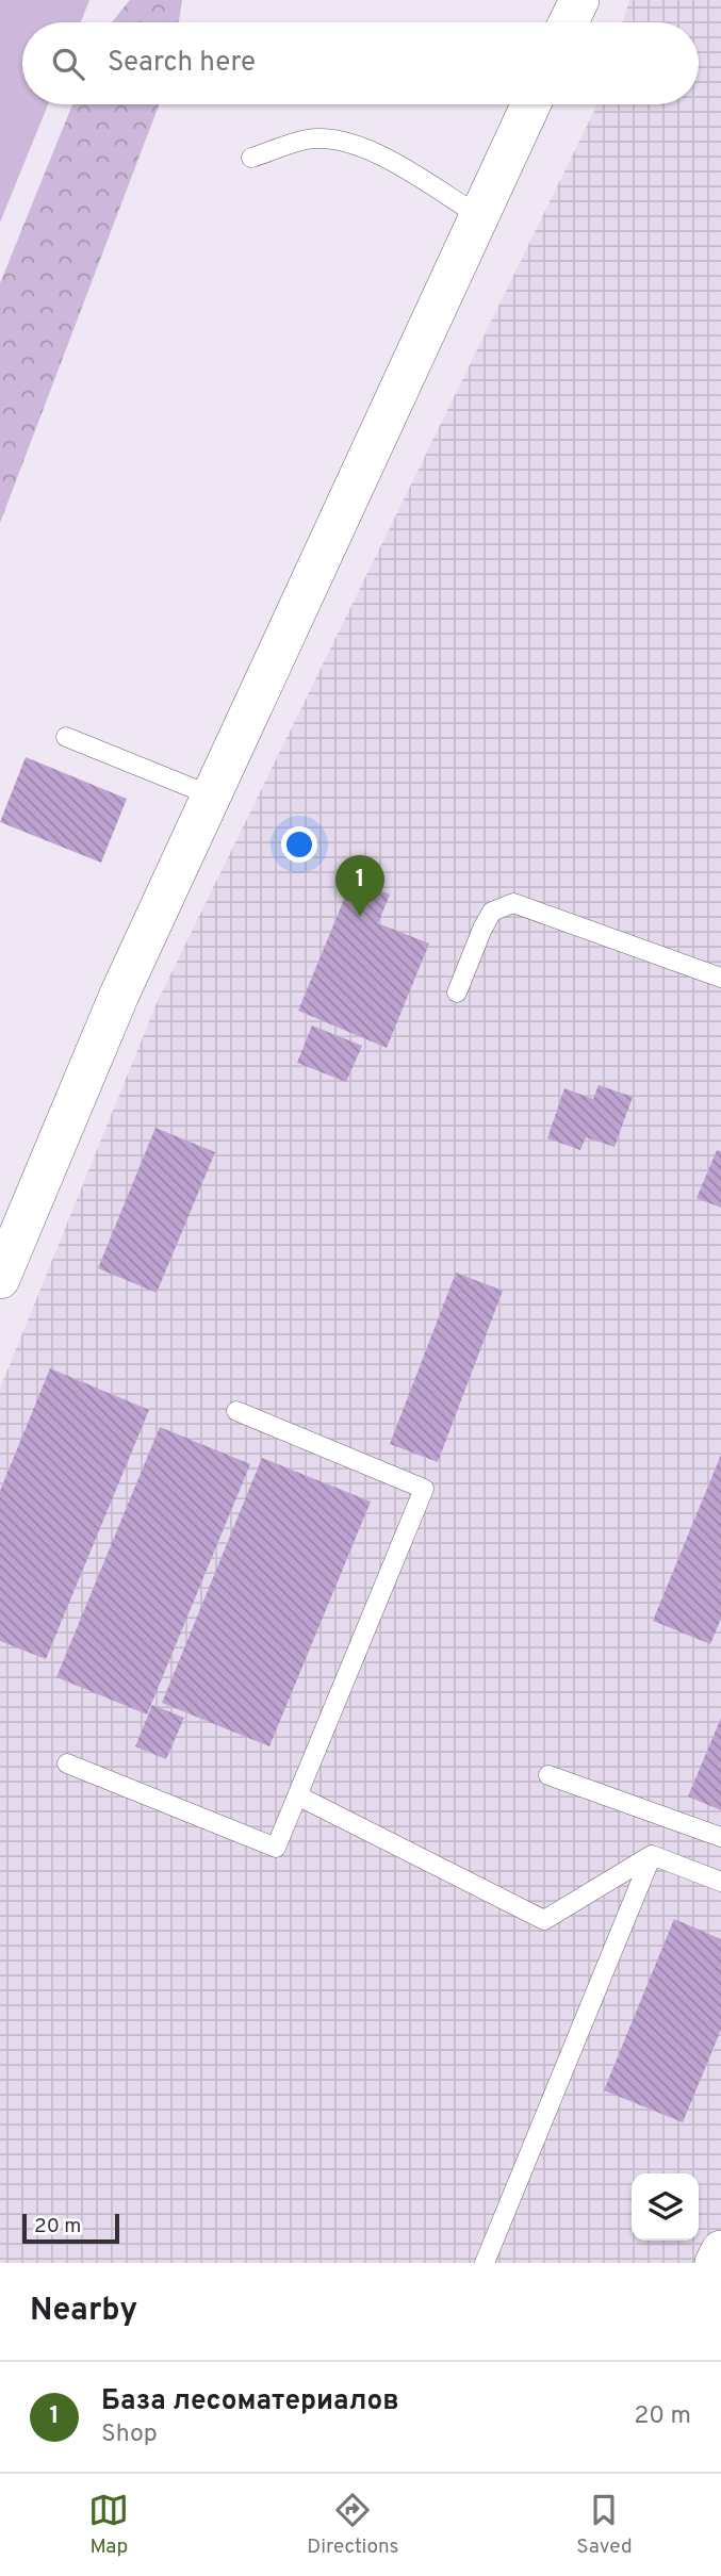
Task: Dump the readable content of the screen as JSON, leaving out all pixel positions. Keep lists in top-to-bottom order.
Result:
{
  "scale_bar": "20 m",
  "page": {
    "search": "Search here",
    "pins": "1",
    "scale": "20 m",
    "heading": "Nearby",
    "list": [
      {
        "mark": "1",
        "name": "База лесоматериалов",
        "note": "Shop",
        "value": "20 m"
      }
    ],
    "nav": ["Map", "Directions", "Saved"]
  }
}
